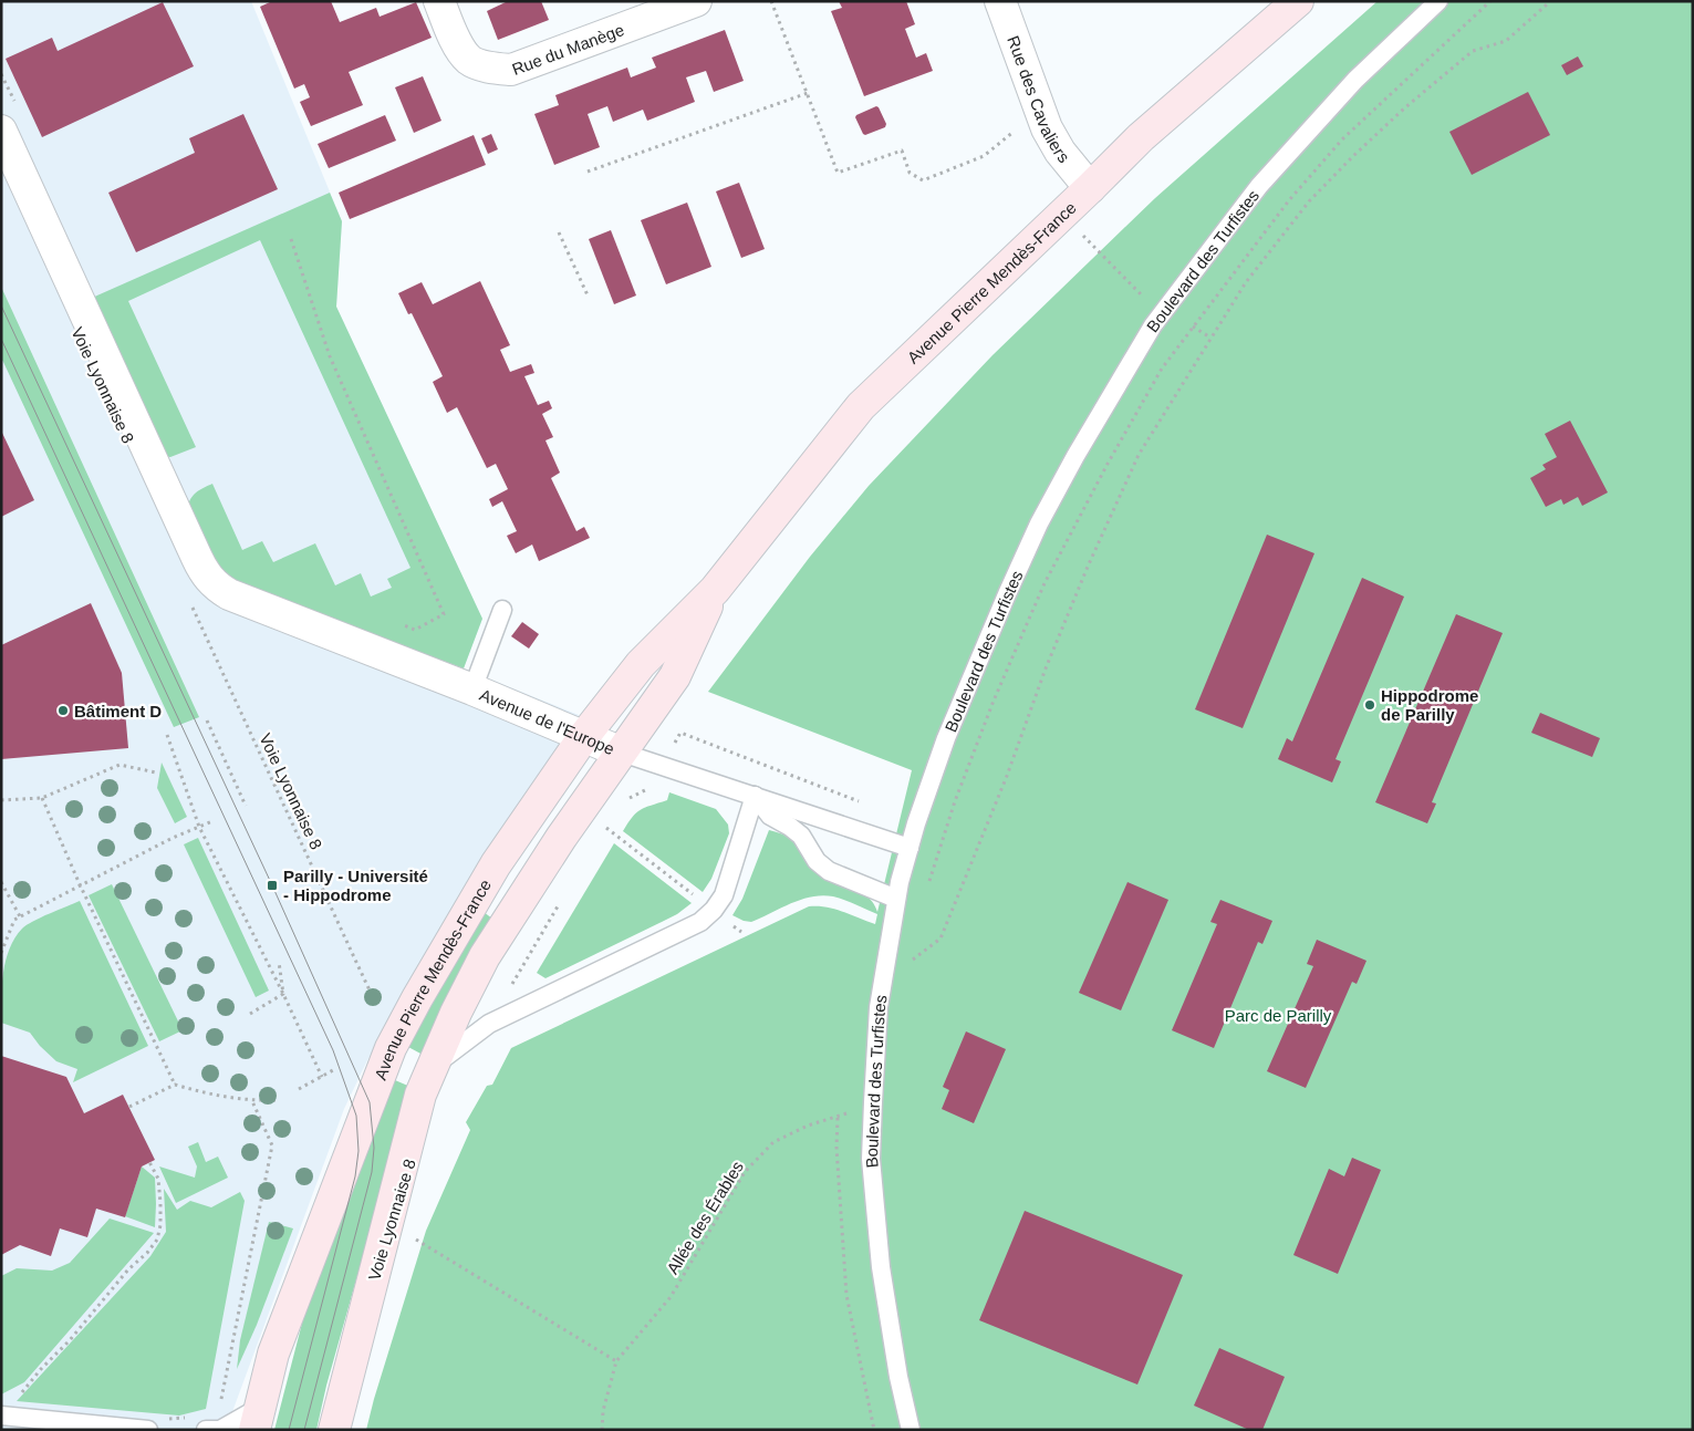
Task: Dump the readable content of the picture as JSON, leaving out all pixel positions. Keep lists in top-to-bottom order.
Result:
{
  "streets": {
    "main road": ["Avenue Pierre Mendès-France"],
    "street": ["Rue du Manège", "Rue des Cavaliers", "Avenue de l'Europe"],
    "lane": ["Boulevard des Turfistes"],
    "path": ["Voie Lyonnaise 8", "Allée des Érables"]
  },
  "crossings": [
    ["Rue des Cavaliers", "Avenue Pierre Mendès-France"],
    ["Boulevard des Turfistes", "Allée des Érables"],
    ["Avenue Pierre Mendès-France", "Voie Lyonnaise 8"],
    ["Avenue Pierre Mendès-France", "Avenue de l'Europe"]
  ],
  "parks": ["Parc de Parilly"],
  "places": {
    "other": ["Hippodrome de Parilly", "Bâtiment D"],
    "transit": ["Parilly - Université - Hippodrome"]
  }
}
